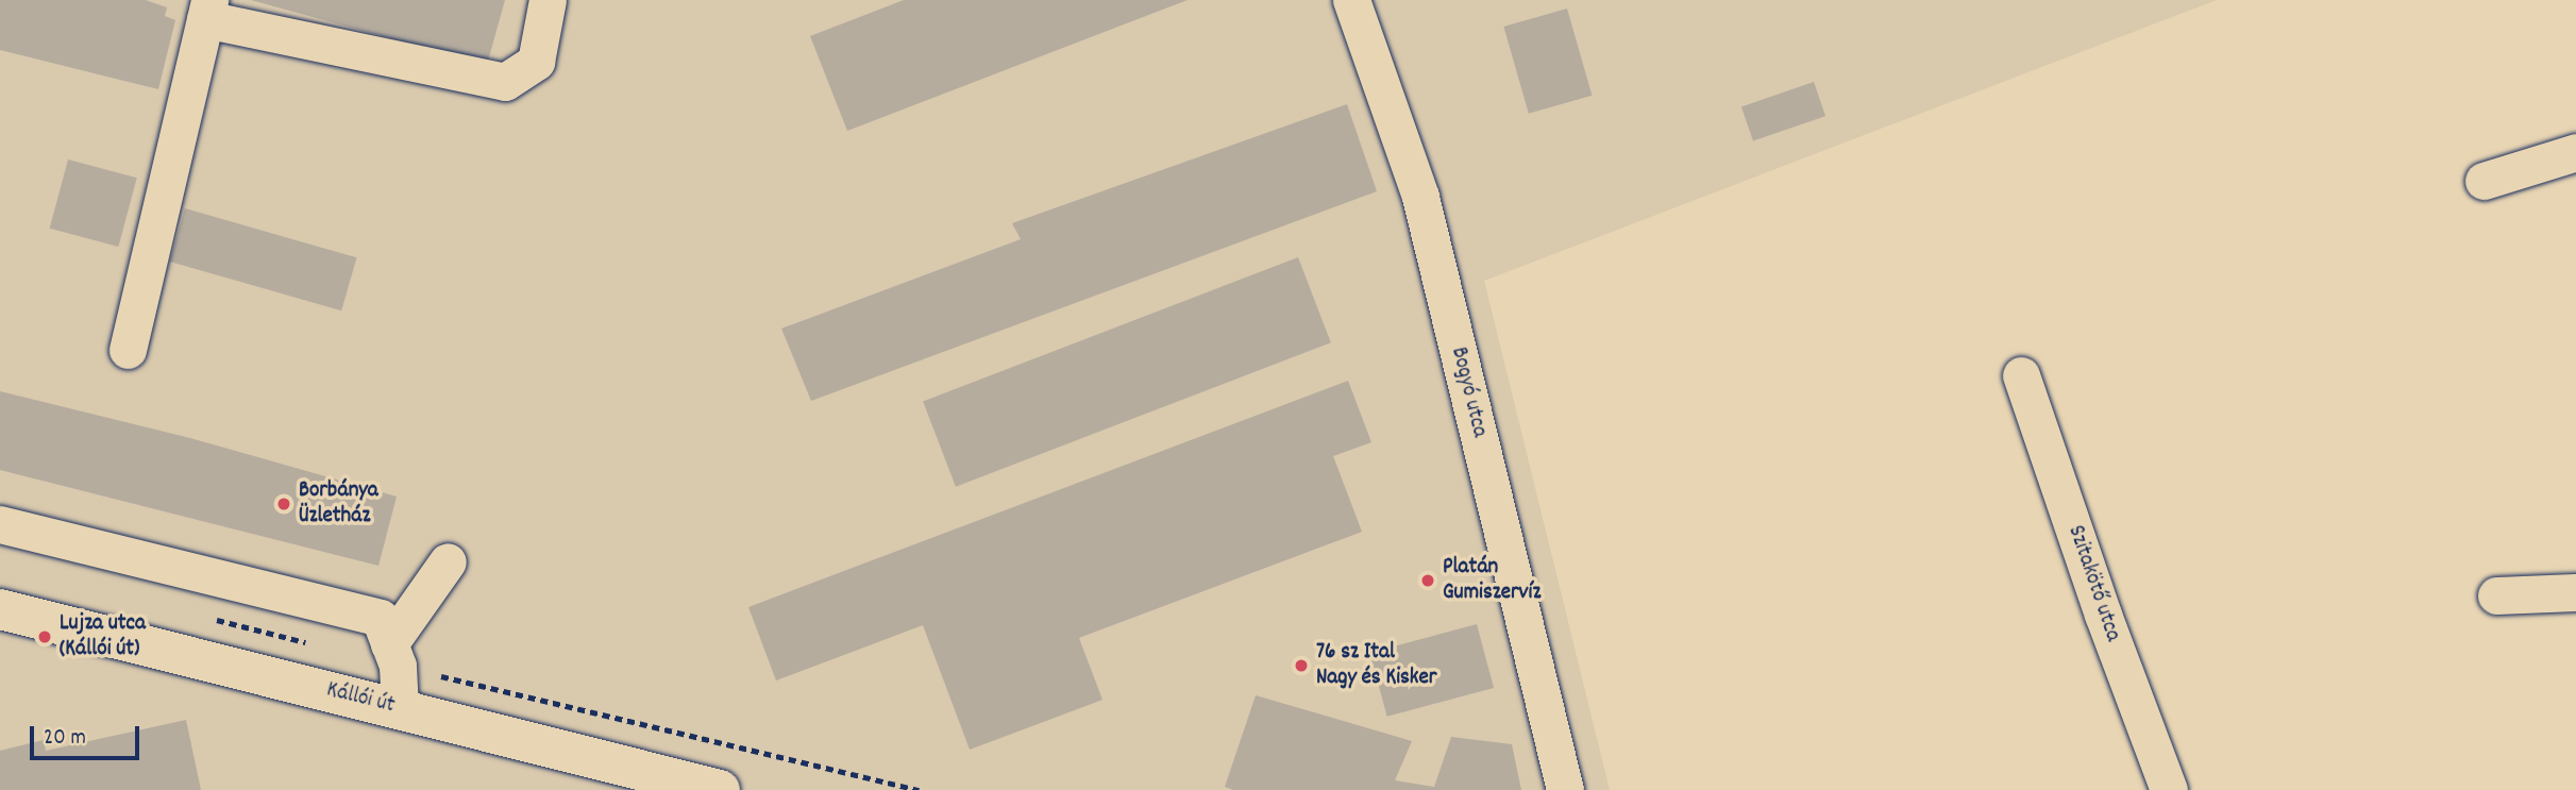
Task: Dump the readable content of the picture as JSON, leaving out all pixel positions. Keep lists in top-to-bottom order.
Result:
{
  "streets": {
    "main road": ["Kállói út"],
    "street": ["Bogyó utca", "Szitakötő utca"]
  },
  "places": [
    "Borbánya Üzletház",
    "Platán Gumiszervíz",
    "Lujza utca (Kállói út)",
    "76 sz Ital Nagy és Kisker"
  ],
  "scale_bar": "20 m"
}
